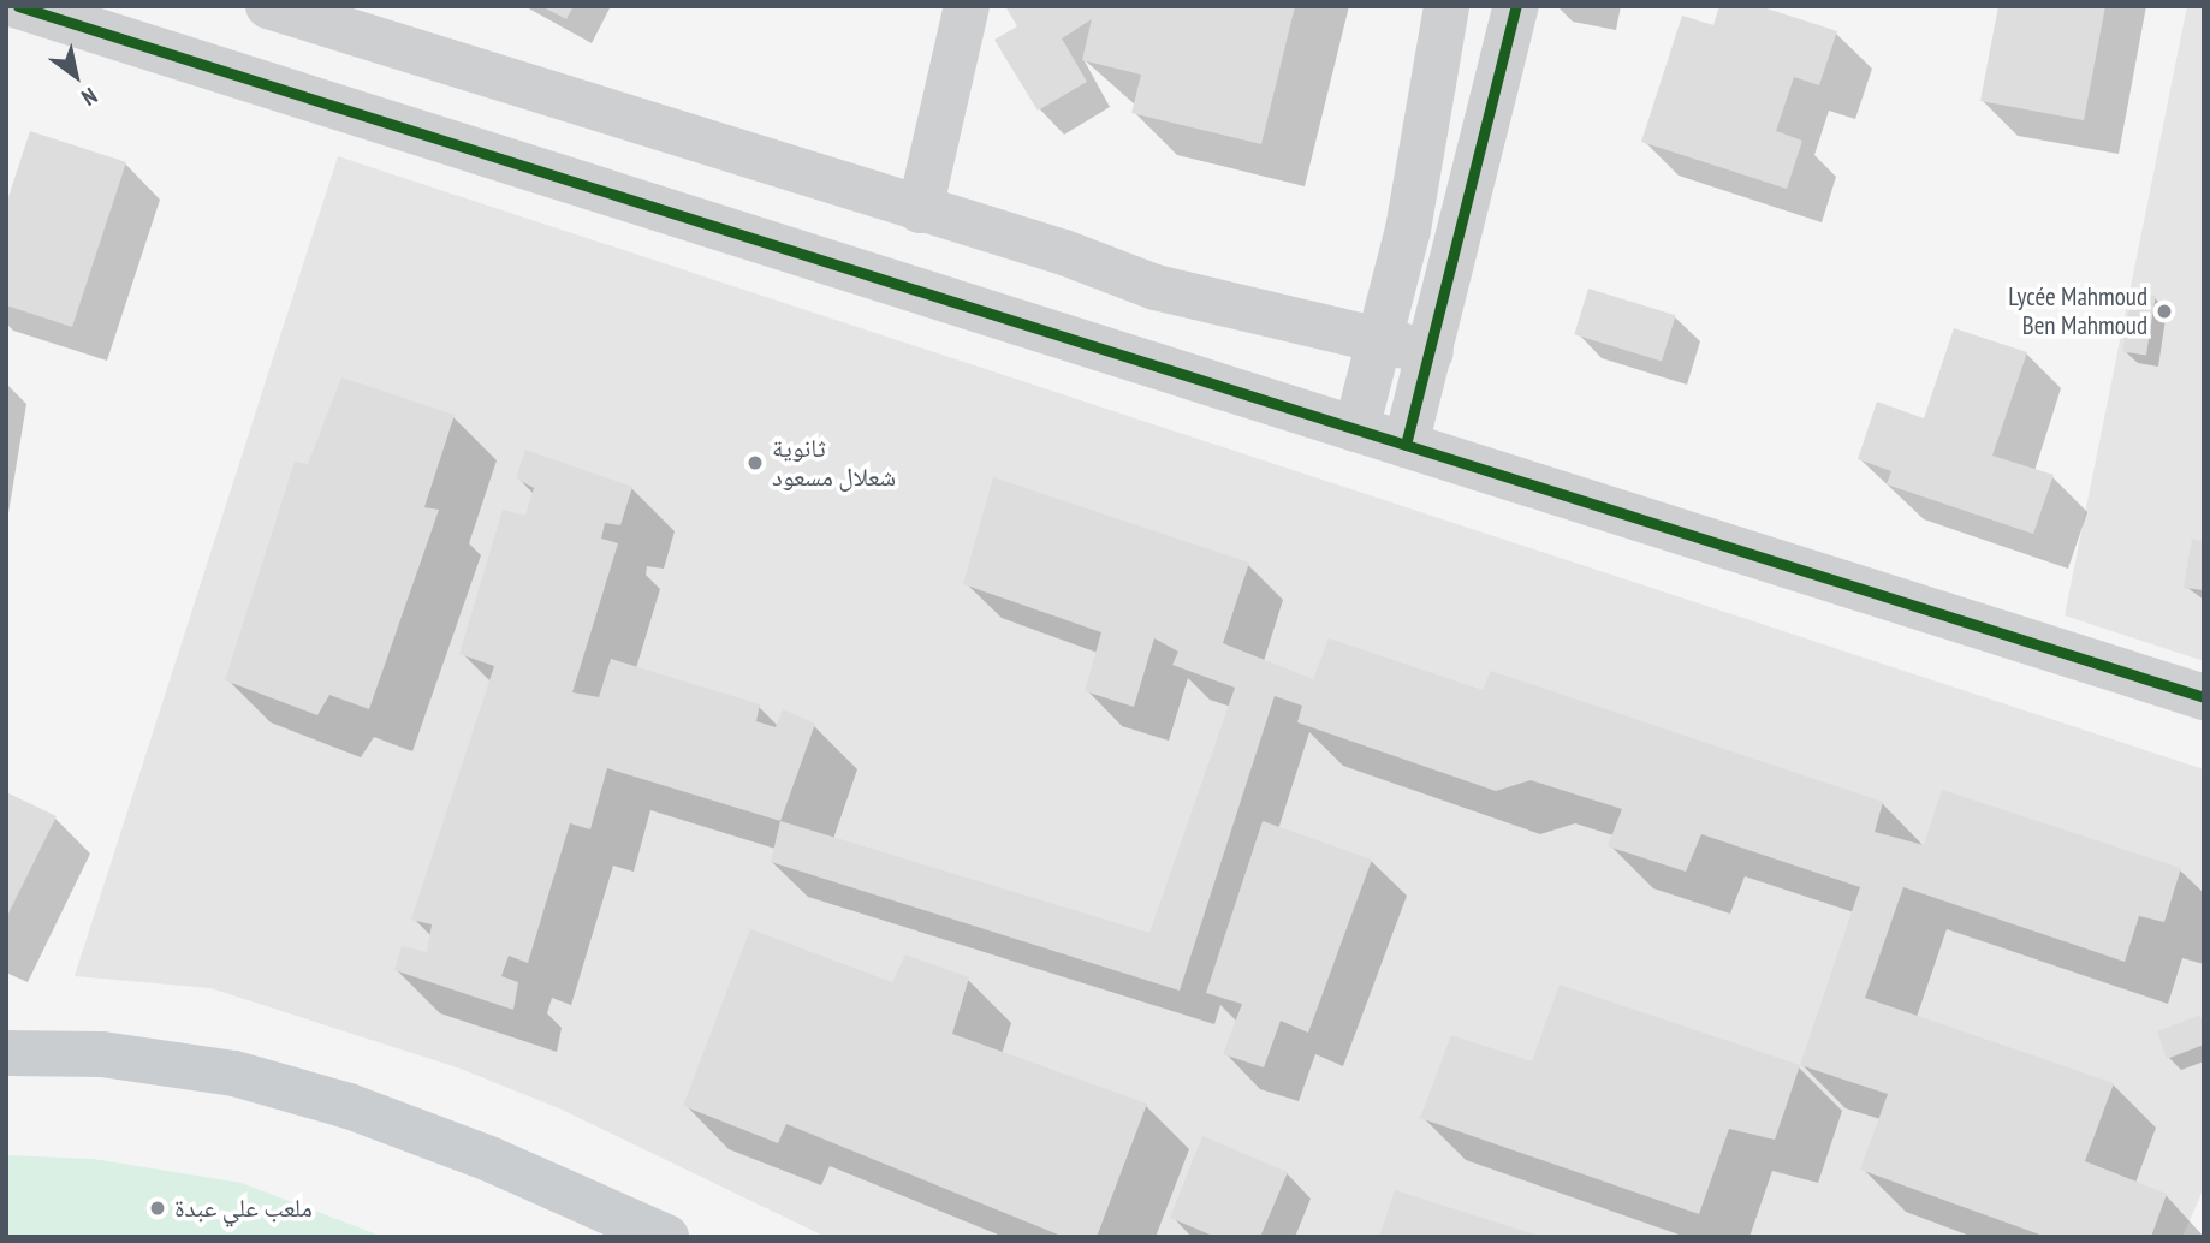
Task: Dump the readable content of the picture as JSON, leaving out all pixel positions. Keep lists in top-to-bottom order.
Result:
{
  "places": ["Lycée Mahmoud Ben Mahmoud", "ثانوية شعلال مسعود", "ملعب علي عبدة"],
  "north": "bottom right"
}
